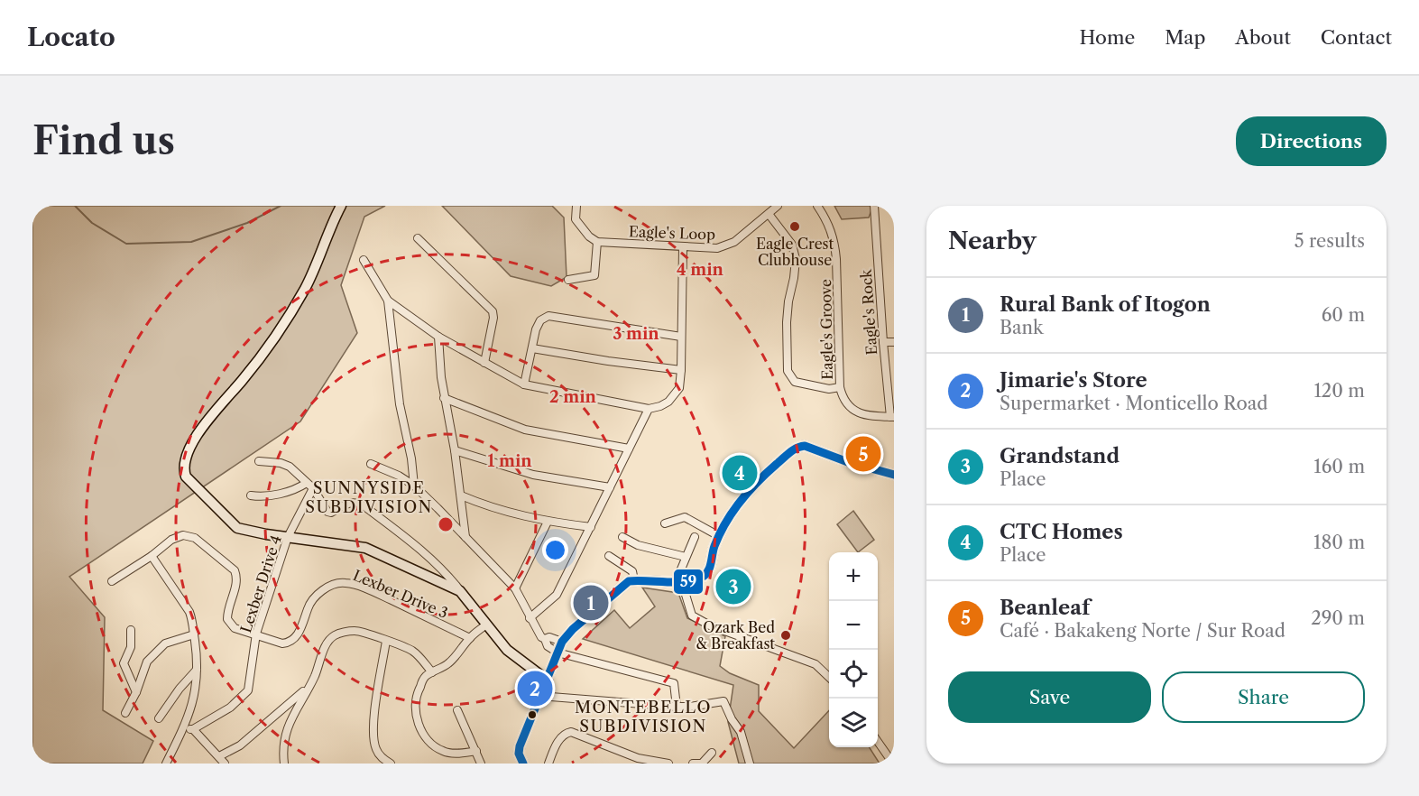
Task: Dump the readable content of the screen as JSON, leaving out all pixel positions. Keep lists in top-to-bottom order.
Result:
{
  "streets": {
    "street": [
      "Eagle's Loop",
      "Eagle's Rock",
      "Eagle's Groove",
      "Lexber Drive 4",
      "Lexber Drive 3"
    ]
  },
  "crossings": [
    ["Eagle's Rock", "Eagle's Groove"],
    ["Lexber Drive 4", "Lexber Drive 3"]
  ],
  "districts": ["SUNNYSIDE SUBDIVISION", "MONTEBELLO SUBDIVISION"],
  "places": ["Eagle Crest Clubhouse", "Ozark Bed & Breakfast"],
  "lines": ["transit line 59"],
  "page": {
    "header": "Locato",
    "nav": [
      "Home",
      "Map",
      "About",
      "Contact"
    ],
    "buttons": [
      "Directions",
      ["Save", "Share"]
    ],
    "title": "Find us",
    "heading": ["Nearby", "5 results"],
    "list": [
      {
        "mark": "1",
        "name": "Rural Bank of Itogon",
        "note": "Bank",
        "value": "60 m"
      },
      {
        "mark": "2",
        "name": "Jimarie's Store",
        "note": "Supermarket · Monticello Road",
        "value": "120 m"
      },
      {
        "mark": "3",
        "name": "Grandstand",
        "note": "Place",
        "value": "160 m"
      },
      {
        "mark": "4",
        "name": "CTC Homes",
        "note": "Place",
        "value": "180 m"
      },
      {
        "mark": "5",
        "name": "Beanleaf",
        "note": "Café · Bakakeng Norte / Sur Road",
        "value": "290 m"
      }
    ],
    "pins": [
      "5",
      "4",
      "3",
      "1",
      "2"
    ],
    "map_buttons": ["+", "−"]
  },
  "rings": [
    "4 min",
    "3 min",
    "2 min",
    "1 min"
  ]
}
